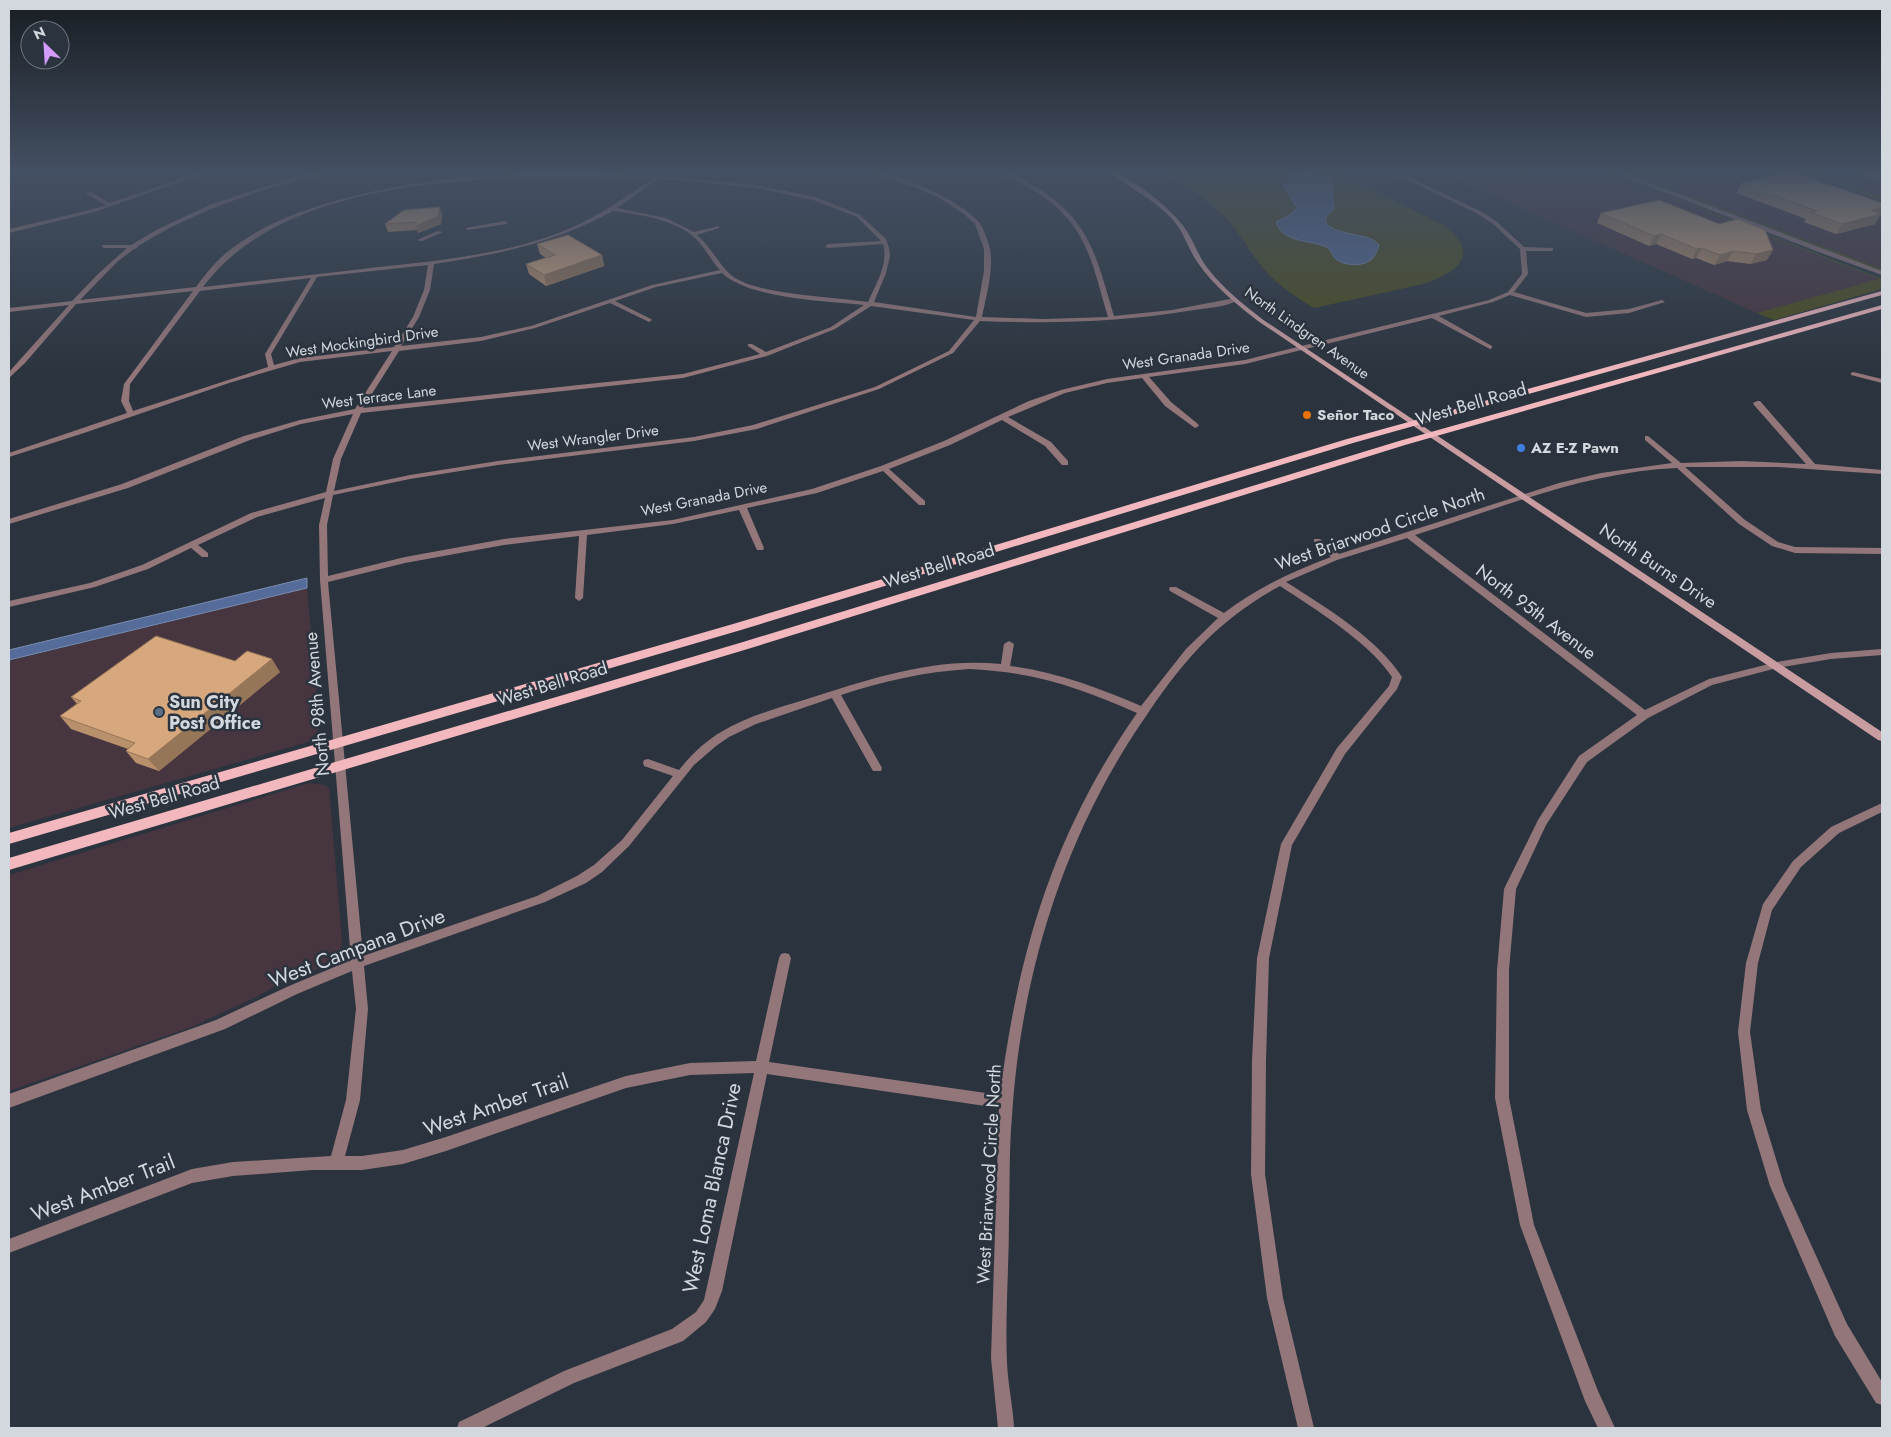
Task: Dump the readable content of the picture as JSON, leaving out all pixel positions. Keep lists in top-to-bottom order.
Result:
{
  "streets": {
    "main road": ["West Bell Road"],
    "street": [
      "North Lindgren Avenue",
      "West Mockingbird Drive",
      "West Granada Drive",
      "West Terrace Lane",
      "West Wrangler Drive",
      "West Briarwood Circle North",
      "North Burns Drive",
      "North 95th Avenue",
      "North 98th Avenue",
      "West Campana Drive",
      "West Amber Trail",
      "West Loma Blanca Drive"
    ]
  },
  "crossings": [
    ["North Lindgren Avenue", "West Granada Drive"],
    ["North Lindgren Avenue", "West Bell Road"],
    ["North Lindgren Avenue", "North Burns Drive"],
    ["West Mockingbird Drive", "North 98th Avenue"],
    ["West Granada Drive", "North 98th Avenue"],
    ["West Terrace Lane", "North 98th Avenue"],
    ["West Bell Road", "North Burns Drive"],
    ["West Bell Road", "North 98th Avenue"],
    ["West Wrangler Drive", "North 98th Avenue"],
    ["West Briarwood Circle North", "North Burns Drive"],
    ["West Briarwood Circle North", "North 95th Avenue"],
    ["West Briarwood Circle North", "West Campana Drive"],
    ["West Briarwood Circle North", "West Amber Trail"],
    ["North 98th Avenue", "West Campana Drive"],
    ["North 98th Avenue", "West Amber Trail"],
    ["West Amber Trail", "West Loma Blanca Drive"]
  ],
  "places": ["Señor Taco", "AZ E-Z Pawn", "Sun City Post Office"],
  "north": "top left"
}
